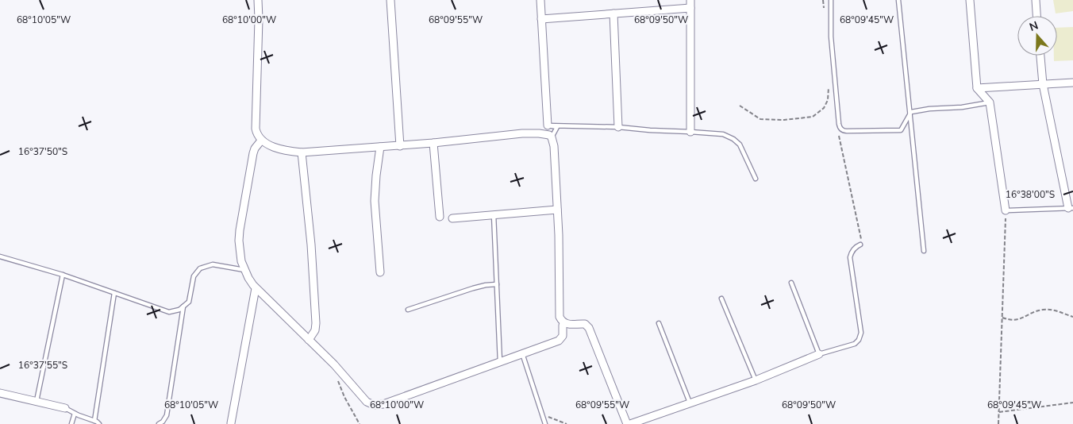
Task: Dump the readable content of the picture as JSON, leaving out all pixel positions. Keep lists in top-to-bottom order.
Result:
{
  "north": "top",
  "coordinates": [
    "68°09'50\"W",
    "68°10'05\"W",
    "68°10'00\"W",
    "68°09'55\"W",
    "68°09'45\"W",
    "16°37'50\"S",
    "16°38'00\"S",
    "16°37'55\"S"
  ]
}
